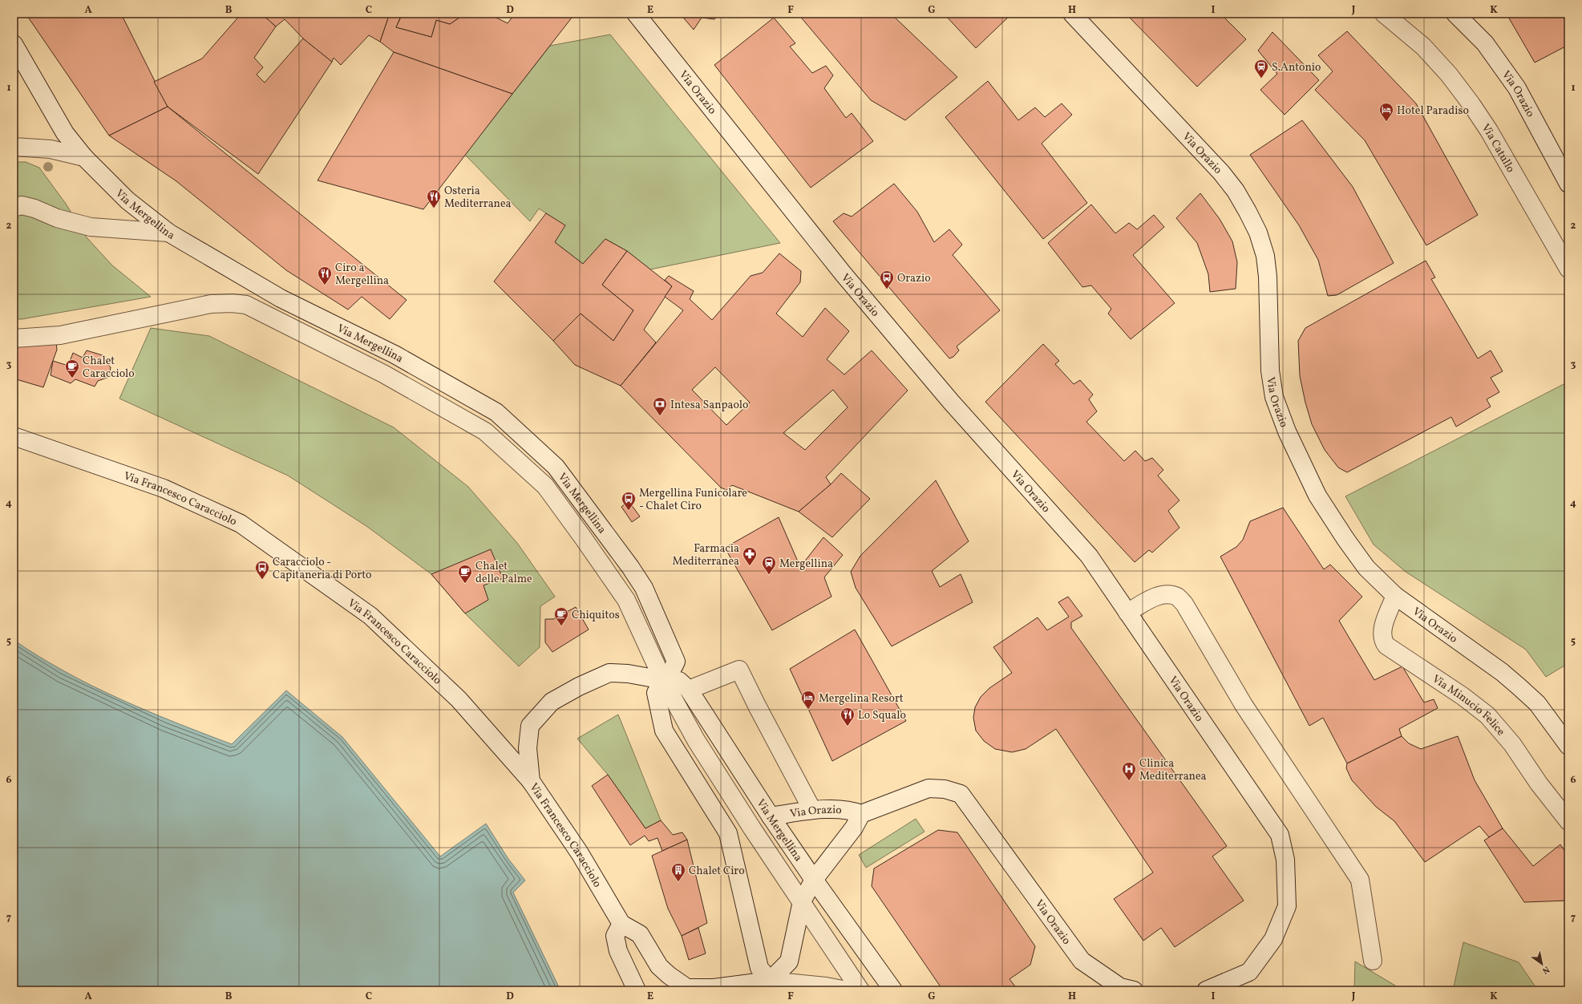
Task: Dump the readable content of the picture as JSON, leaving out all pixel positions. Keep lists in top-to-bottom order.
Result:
{
  "streets": {
    "street": [
      "Via Orazio",
      "Via Catullo",
      "Via Mergellina",
      "Via Francesco Caracciolo",
      "Via Minucio Felice"
    ]
  },
  "crossings": [
    ["Via Orazio", "Via Mergellina"],
    ["Via Orazio", "Via Minucio Felice"]
  ],
  "places": {
    "station": ["S.Antonio", "Mergellina"],
    "hotel": ["Hotel Paradiso", "Mergelina Resort"],
    "restaurant": ["Osteria Mediterranea", "Ciro a Mergellina", "Lo Squalo"],
    "bus stop": ["Orazio", "Mergellina Funicolare - Chalet Ciro", "Caracciolo - Capitaneria di Porto"],
    "cafe": ["Chalet Caracciolo", "Chalet delle Palme", "Chiquitos"],
    "bank": ["Intesa Sanpaolo"],
    "pharmacy": ["Farmacia Mediterranea"],
    "hospital": ["Clinica Mediterranea"],
    "building": ["Chalet Ciro"]
  },
  "north": "bottom right",
  "grid": {
    "columns": [
      "A",
      "B",
      "C",
      "D",
      "E",
      "F",
      "G",
      "H",
      "I",
      "J",
      "K"
    ],
    "rows": [
      "1",
      "2",
      "3",
      "4",
      "5",
      "6",
      "7"
    ]
  }
}
